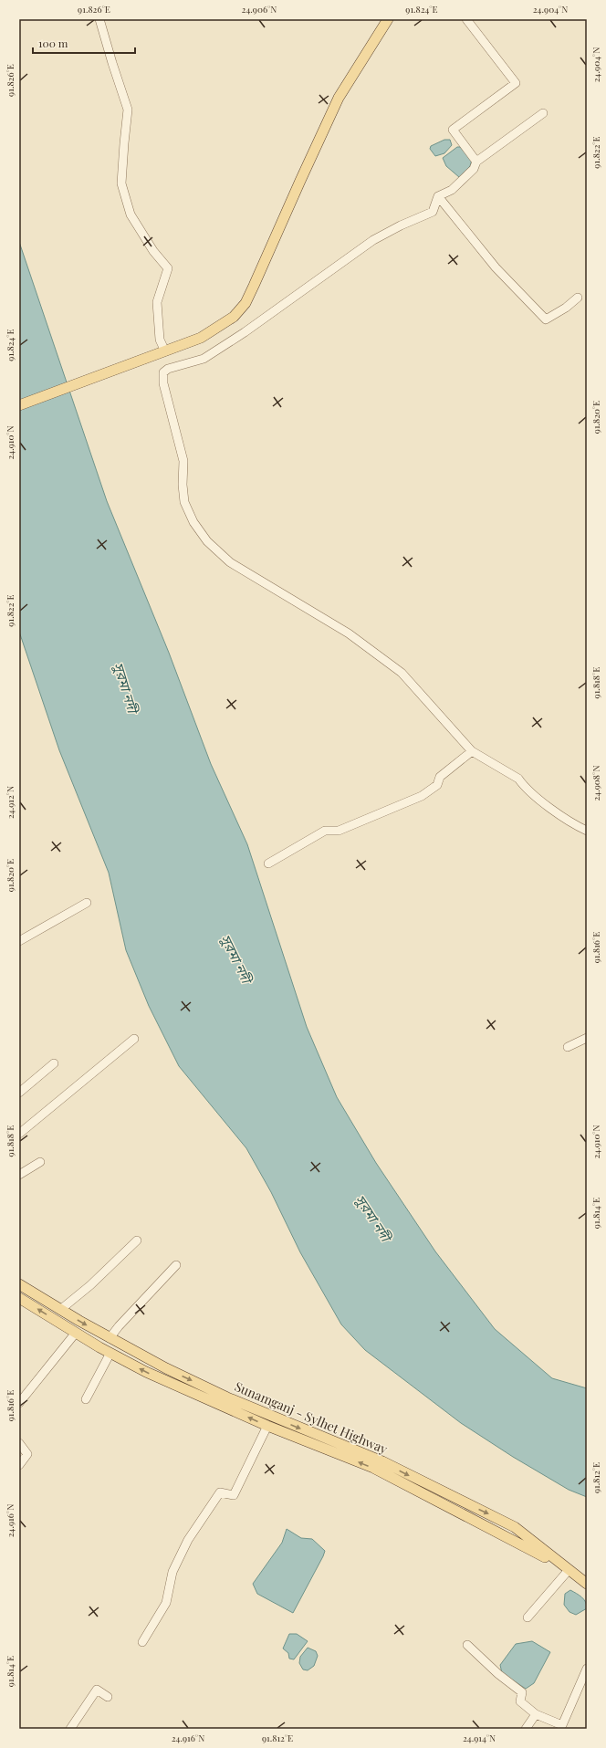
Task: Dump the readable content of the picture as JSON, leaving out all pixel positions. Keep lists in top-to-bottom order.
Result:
{
  "streets": {
    "main road": ["Sunamganj - Sylhet Highway"]
  },
  "water": ["সুরমা নদী"],
  "scale_bar": "100 m",
  "coordinates": [
    "91.826°E",
    "24.906°N",
    "91.824°E",
    "24.904°N",
    "91.822°E",
    "91.820°E",
    "24.910°N",
    "91.818°E",
    "24.908°N",
    "24.912°N",
    "91.816°E",
    "91.814°E",
    "91.812°E",
    "24.916°N",
    "24.914°N"
  ]
}
